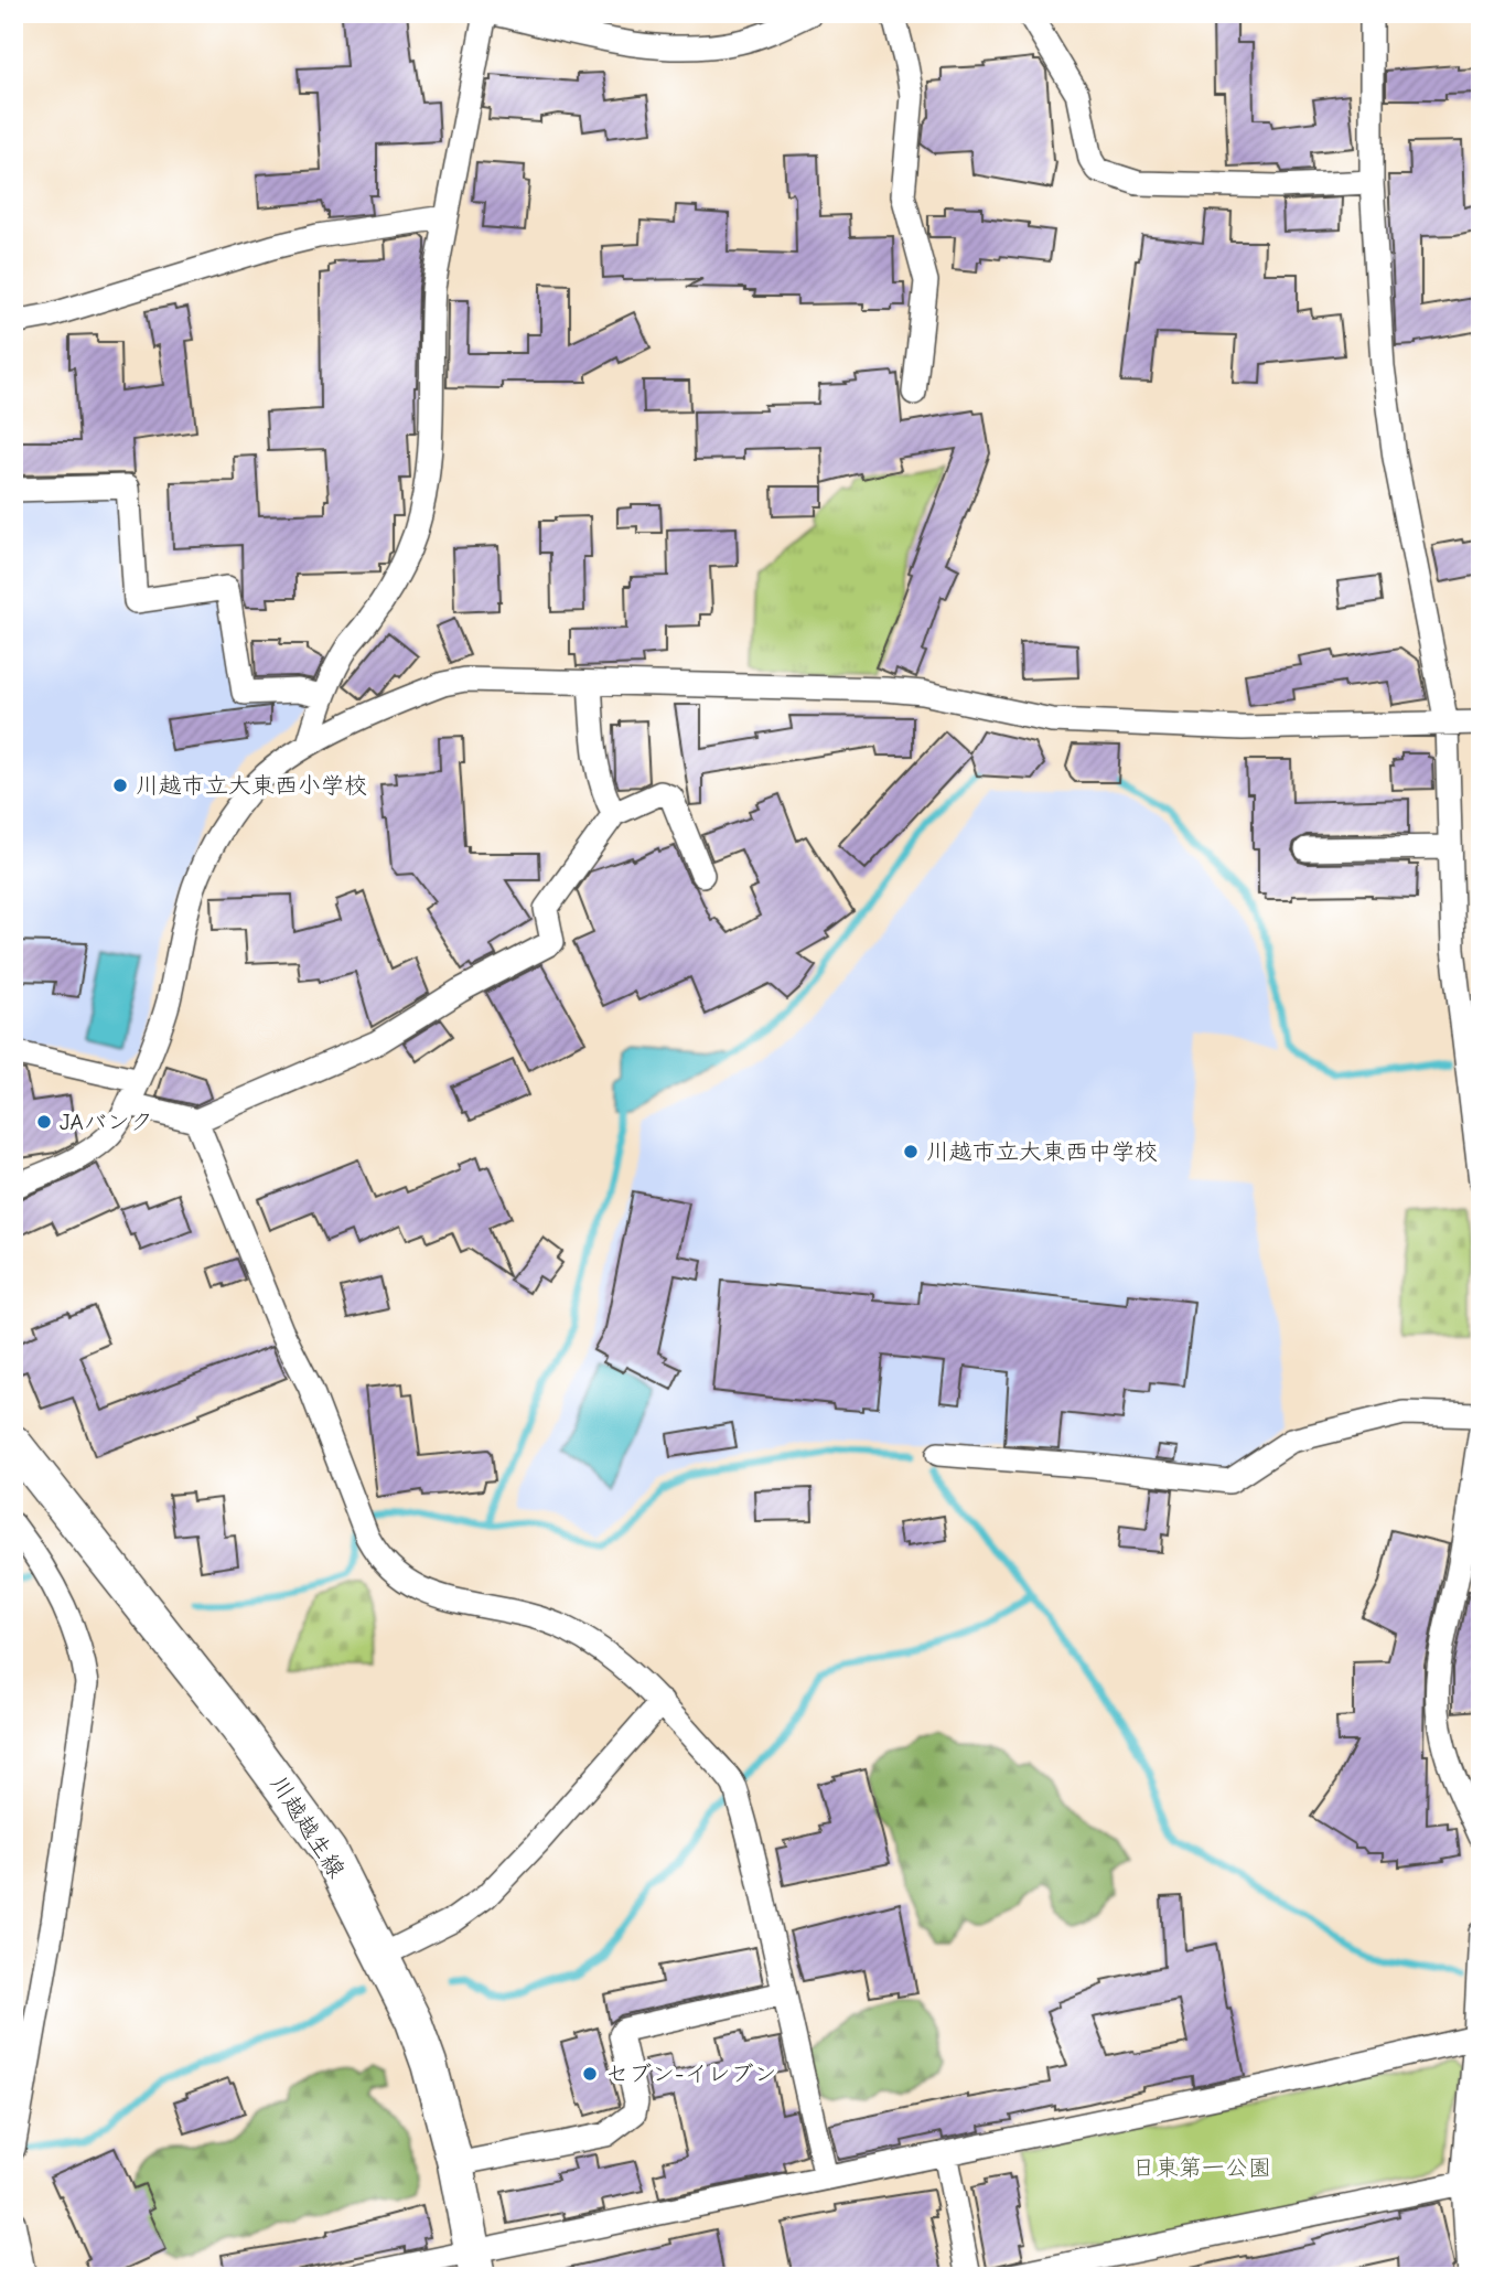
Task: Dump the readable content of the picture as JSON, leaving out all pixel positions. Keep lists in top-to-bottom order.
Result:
{
  "streets": {
    "main road": ["川越越生線"]
  },
  "parks": ["日東第一公園"],
  "places": [
    "川越市立大東西小学校",
    "JAバンク",
    "川越市立大東西中学校",
    "セブン-イレブン"
  ]
}
